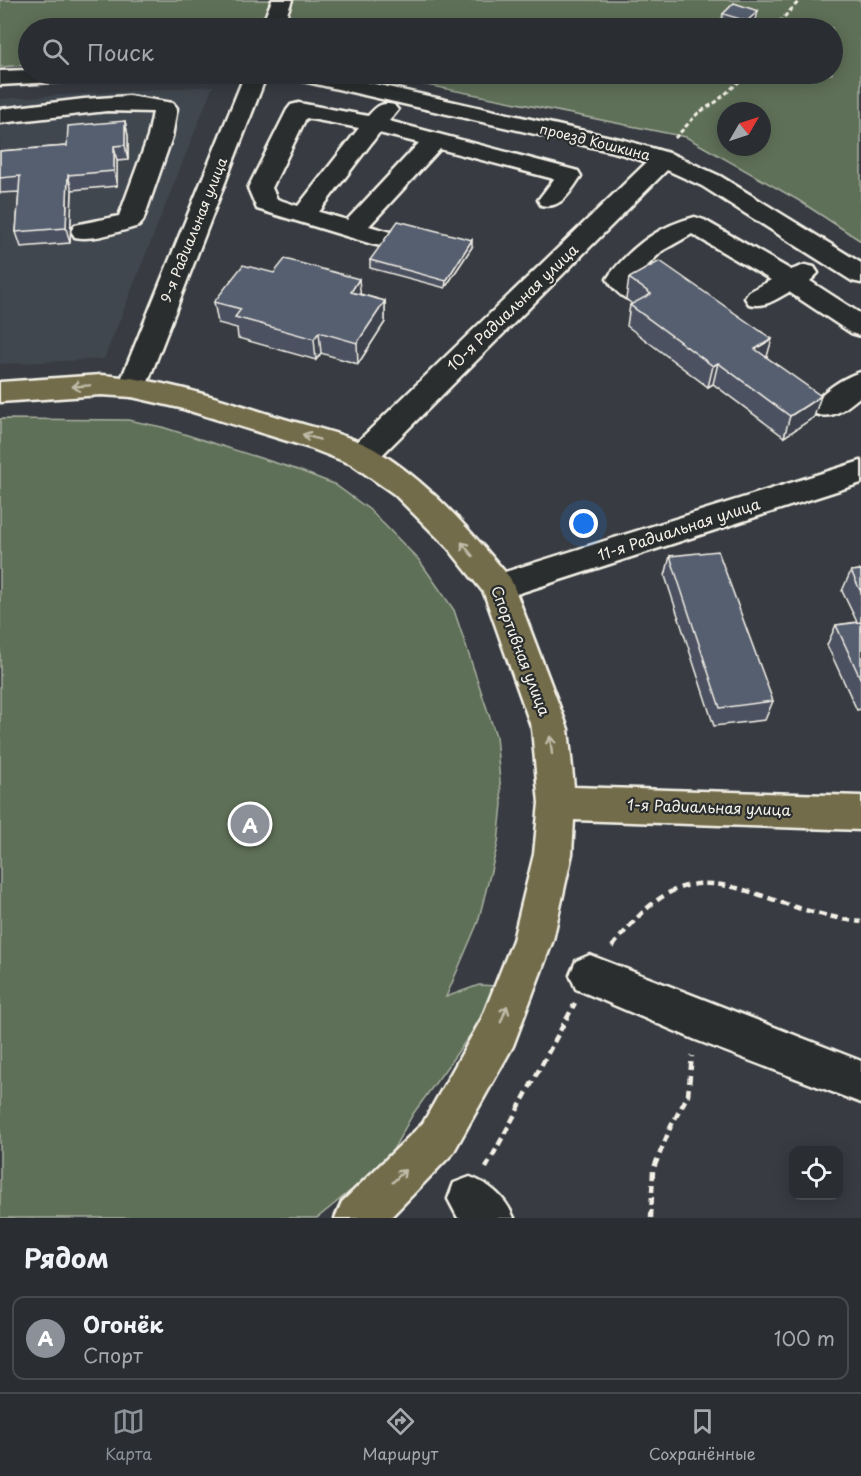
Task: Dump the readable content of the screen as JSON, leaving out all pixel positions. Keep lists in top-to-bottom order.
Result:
{
  "streets": {
    "main road": ["Спортивная улица", "1-я Радиальная улица"],
    "street": [
      "проезд Кошкина",
      "9-я Радиальная улица",
      "10-я Радиальная улица",
      "11-я Радиальная улица"
    ]
  },
  "crossings": [
    ["проезд Кошкина", "10-я Радиальная улица"],
    ["9-я Радиальная улица", "Спортивная улица"],
    ["10-я Радиальная улица", "Спортивная улица"],
    ["11-я Радиальная улица", "Спортивная улица"],
    ["Спортивная улица", "1-я Радиальная улица"]
  ],
  "north": "top right",
  "page": {
    "search": "Поиск",
    "pins": "A",
    "heading": "Рядом",
    "list": [
      {
        "mark": "A",
        "name": "Огонёк",
        "note": "Спорт",
        "value": "100 m"
      }
    ],
    "nav": ["Карта", "Маршрут", "Сохранённые"]
  }
}
